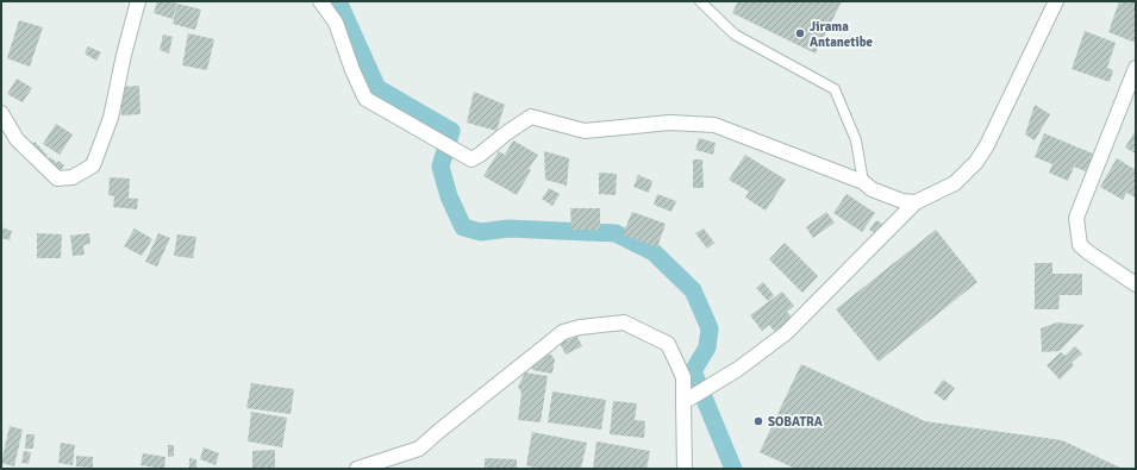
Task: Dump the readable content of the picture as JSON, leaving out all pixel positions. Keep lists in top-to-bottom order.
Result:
{
  "places": ["Jirama Antanetibe", "SOBATRA"]
}
